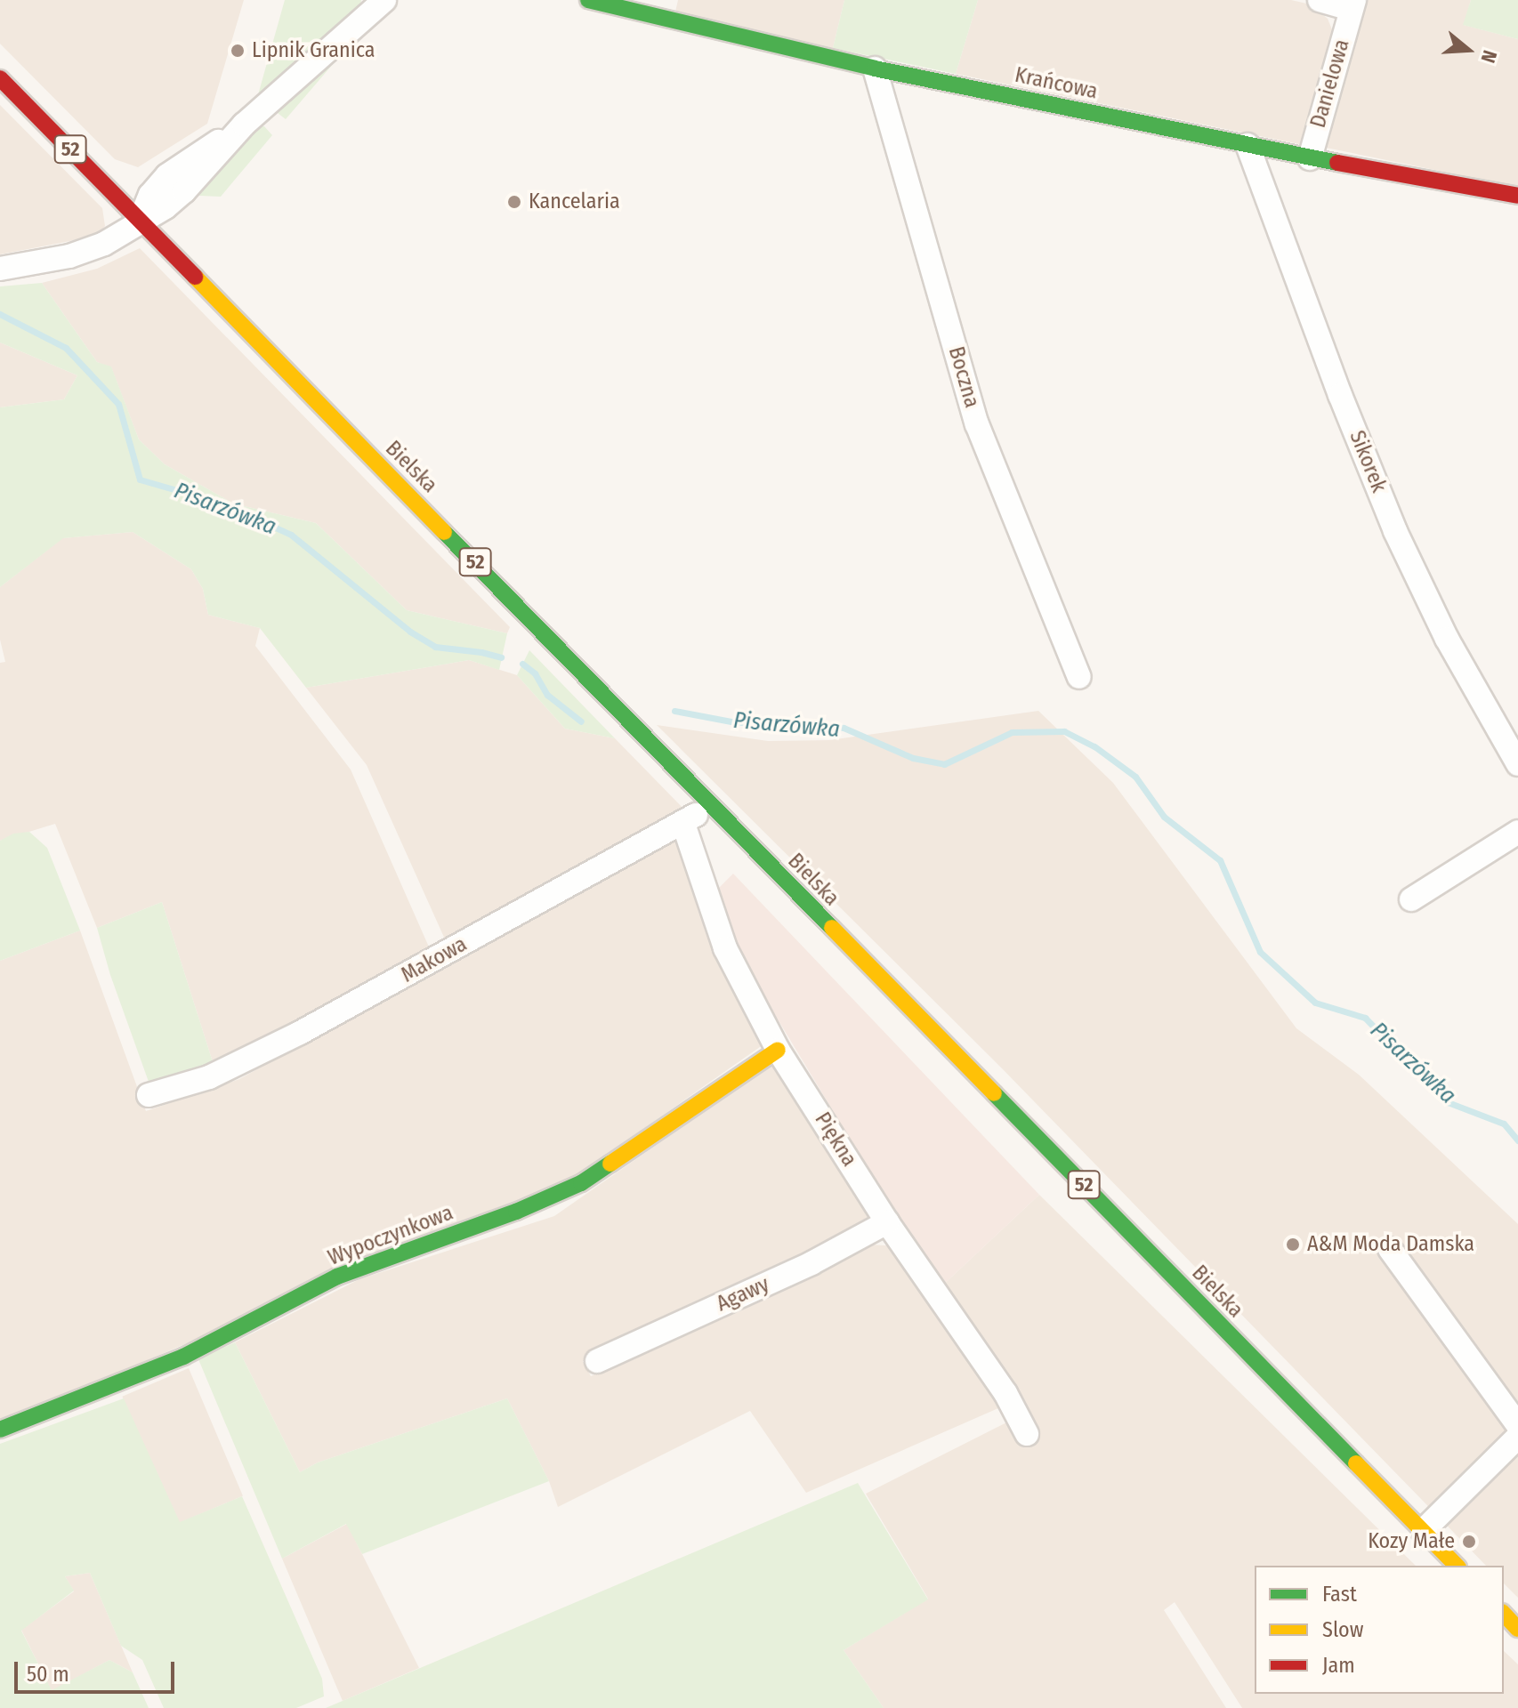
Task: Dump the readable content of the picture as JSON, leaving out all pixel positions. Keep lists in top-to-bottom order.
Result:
{
  "streets": {
    "main road": [
      "Krańcowa",
      "52",
      "Bielska",
      "Wypoczynkowa"
    ],
    "street": [
      "Danielowa",
      "Boczna",
      "Sikorek",
      "Makowa",
      "Piękna",
      "Agawy"
    ]
  },
  "crossings": [
    ["Krańcowa", "Danielowa"],
    ["Krańcowa", "Boczna"],
    ["Krańcowa", "Sikorek"],
    ["52", "Bielska"],
    ["Bielska", "Makowa"],
    ["Makowa", "Piękna"],
    ["Piękna", "Wypoczynkowa"],
    ["Piękna", "Agawy"]
  ],
  "water": ["Pisarzówka"],
  "places": [
    "Lipnik Granica",
    "Kancelaria",
    "A&M Moda Damska",
    "Kozy Małe"
  ],
  "legend": ["Fast", "Slow", "Jam"],
  "scale_bar": "50 m",
  "north": "right"
}
